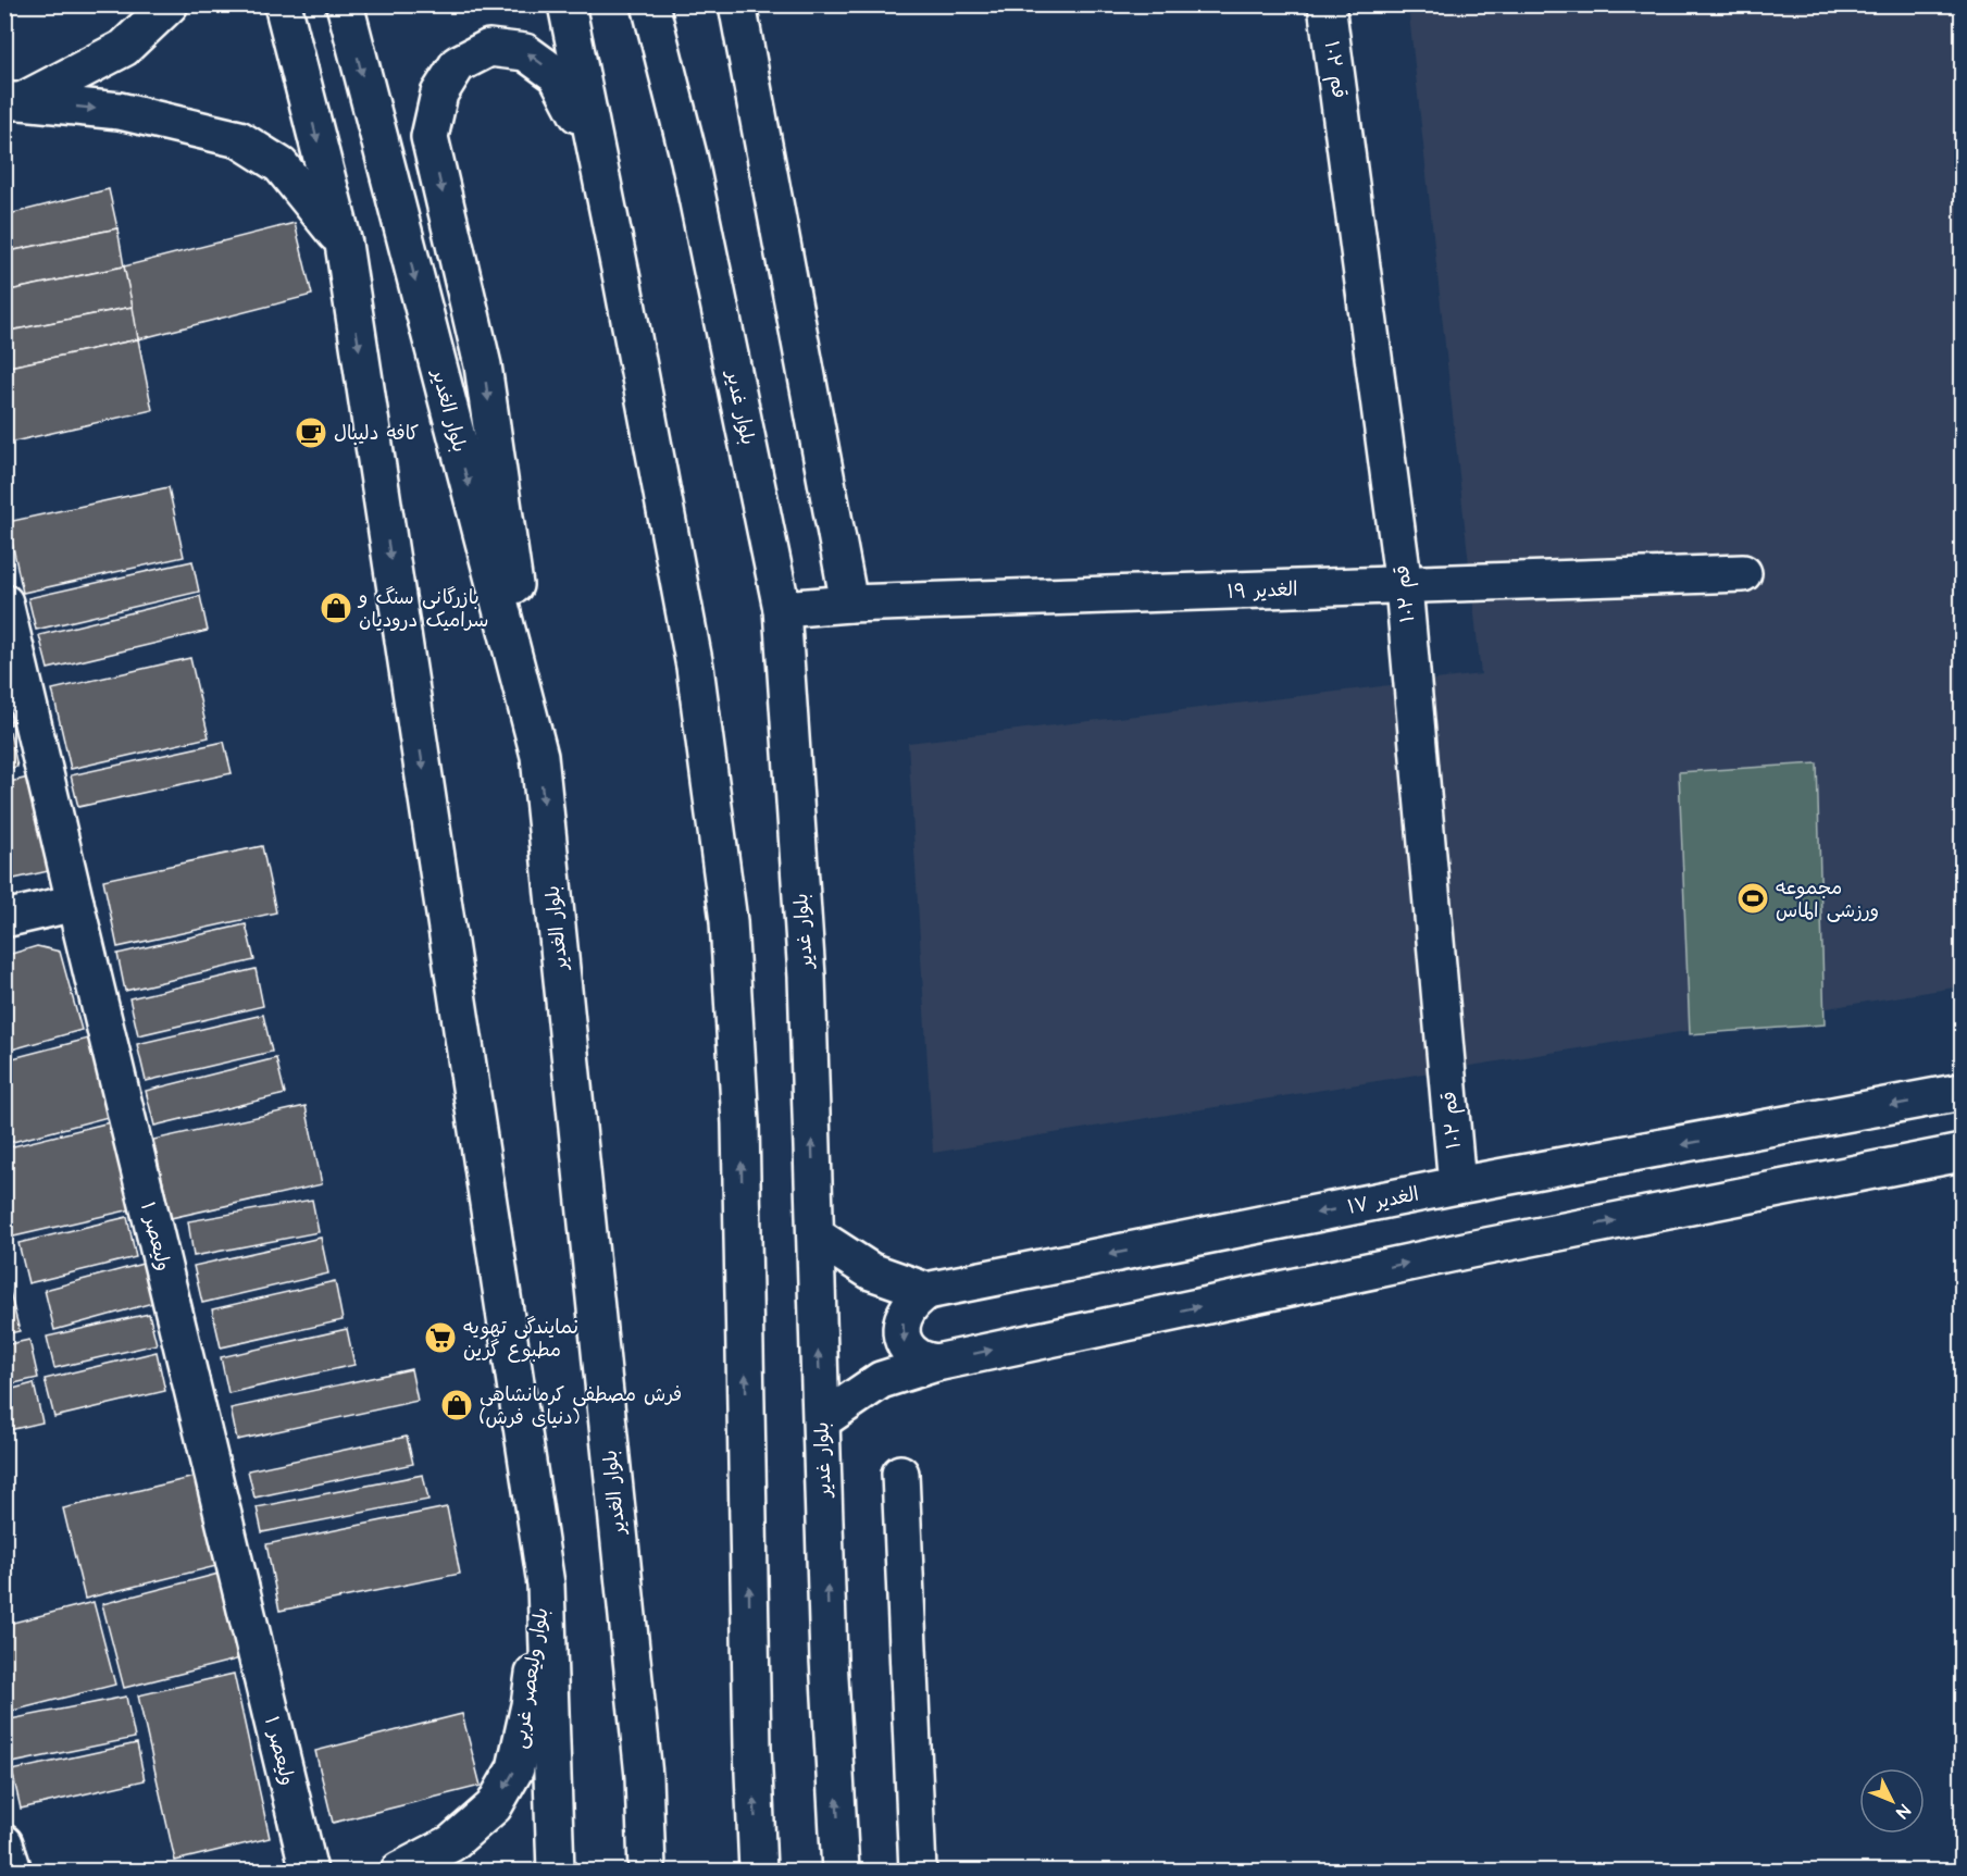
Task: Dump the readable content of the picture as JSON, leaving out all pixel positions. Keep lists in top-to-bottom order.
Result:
{
  "streets": {
    "main road": [
      "قم ۱۰۲",
      "بلوار غدیر",
      "بلوار الغدیر",
      "الغدیر ۱۹",
      "الغدیر ۱۷",
      "ولیعصر ۱",
      "بلوار ولیعصر غربی"
    ]
  },
  "crossings": [
    ["قم ۱۰۲", "الغدیر ۱۹"],
    ["قم ۱۰۲", "الغدیر ۱۷"],
    ["بلوار غدیر", "الغدیر ۱۹"]
  ],
  "places": {
    "cafe": ["کافه دلیبال"],
    "shop": ["بازرگانی سنگ و سرامیک درودیان", "فرش مصطفی کرمانشاهی (دنیای فرش)"],
    "sports": ["مجموعه ورزشی الماس"],
    "supermarket": ["نمایندگی تهویه مطبوع گرین"]
  },
  "north": "bottom right"
}
